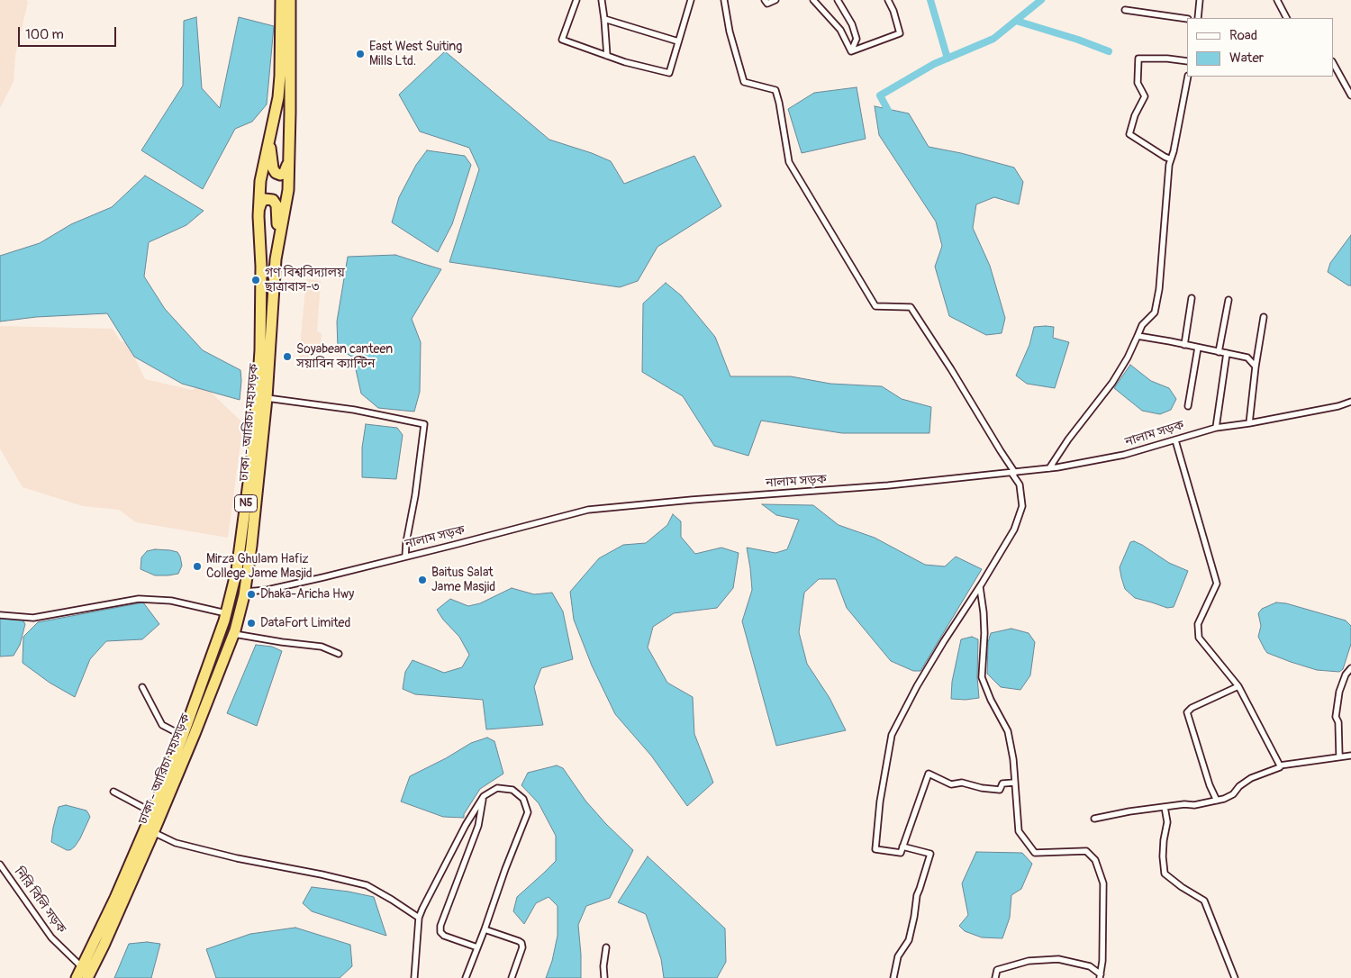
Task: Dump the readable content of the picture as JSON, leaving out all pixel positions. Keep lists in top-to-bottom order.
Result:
{
  "streets": {
    "highway": ["ঢাকা - আরিচা মহাসড়ক", "N5"],
    "street": ["নালাম সড়ক", "নিরি বিলি সড়ক"]
  },
  "crossings": [
    ["ঢাকা - আরিচা মহাসড়ক", "নালাম সড়ক"],
    ["N5", "নিরি বিলি সড়ক"]
  ],
  "places": [
    "East West Suiting Mills Ltd.",
    "গণ বিশ্ববিদ্যালয় ছাত্রাবাস-৩",
    "Soyabean canteen সয়াবিন ক্যান্টিন",
    "Mirza Ghulam Hafiz College Jame Masjid",
    "Baitus Salat Jame Masjid",
    "Dhaka-Aricha Hwy",
    "DataFort Limited"
  ],
  "legend": ["Road", "Water"],
  "scale_bar": "100 m"
}
